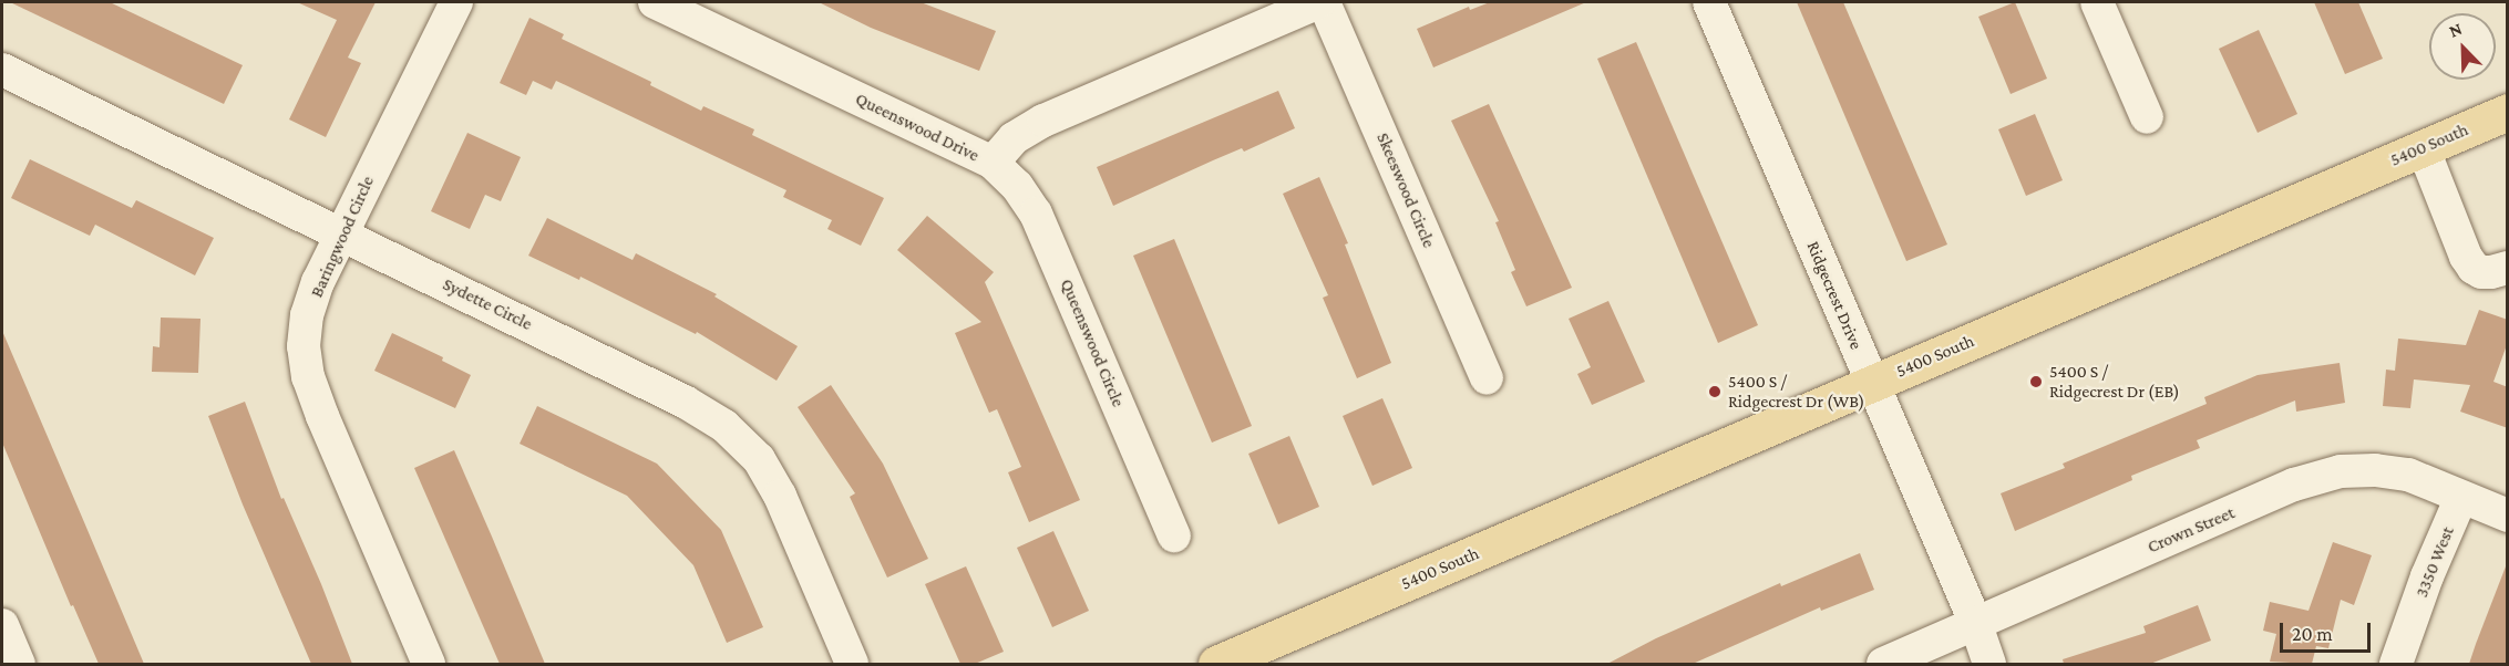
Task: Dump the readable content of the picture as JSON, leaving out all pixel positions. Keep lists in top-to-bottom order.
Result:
{
  "streets": {
    "main road": ["5400 South"],
    "street": [
      "Queenswood Drive",
      "Skeeswood Circle",
      "Baringwood Circle",
      "Ridgecrest Drive",
      "Sydette Circle",
      "Queenswood Circle",
      "Crown Street",
      "3350 West"
    ]
  },
  "crossings": [
    ["Queenswood Drive", "Skeeswood Circle"],
    ["Queenswood Drive", "Queenswood Circle"],
    ["5400 South", "Ridgecrest Drive"],
    ["Baringwood Circle", "Sydette Circle"],
    ["Ridgecrest Drive", "Crown Street"],
    ["Crown Street", "3350 West"]
  ],
  "places": ["5400 S / Ridgecrest Dr (EB)", "5400 S / Ridgecrest Dr (WB)"],
  "scale_bar": "20 m",
  "north": "top left"
}
